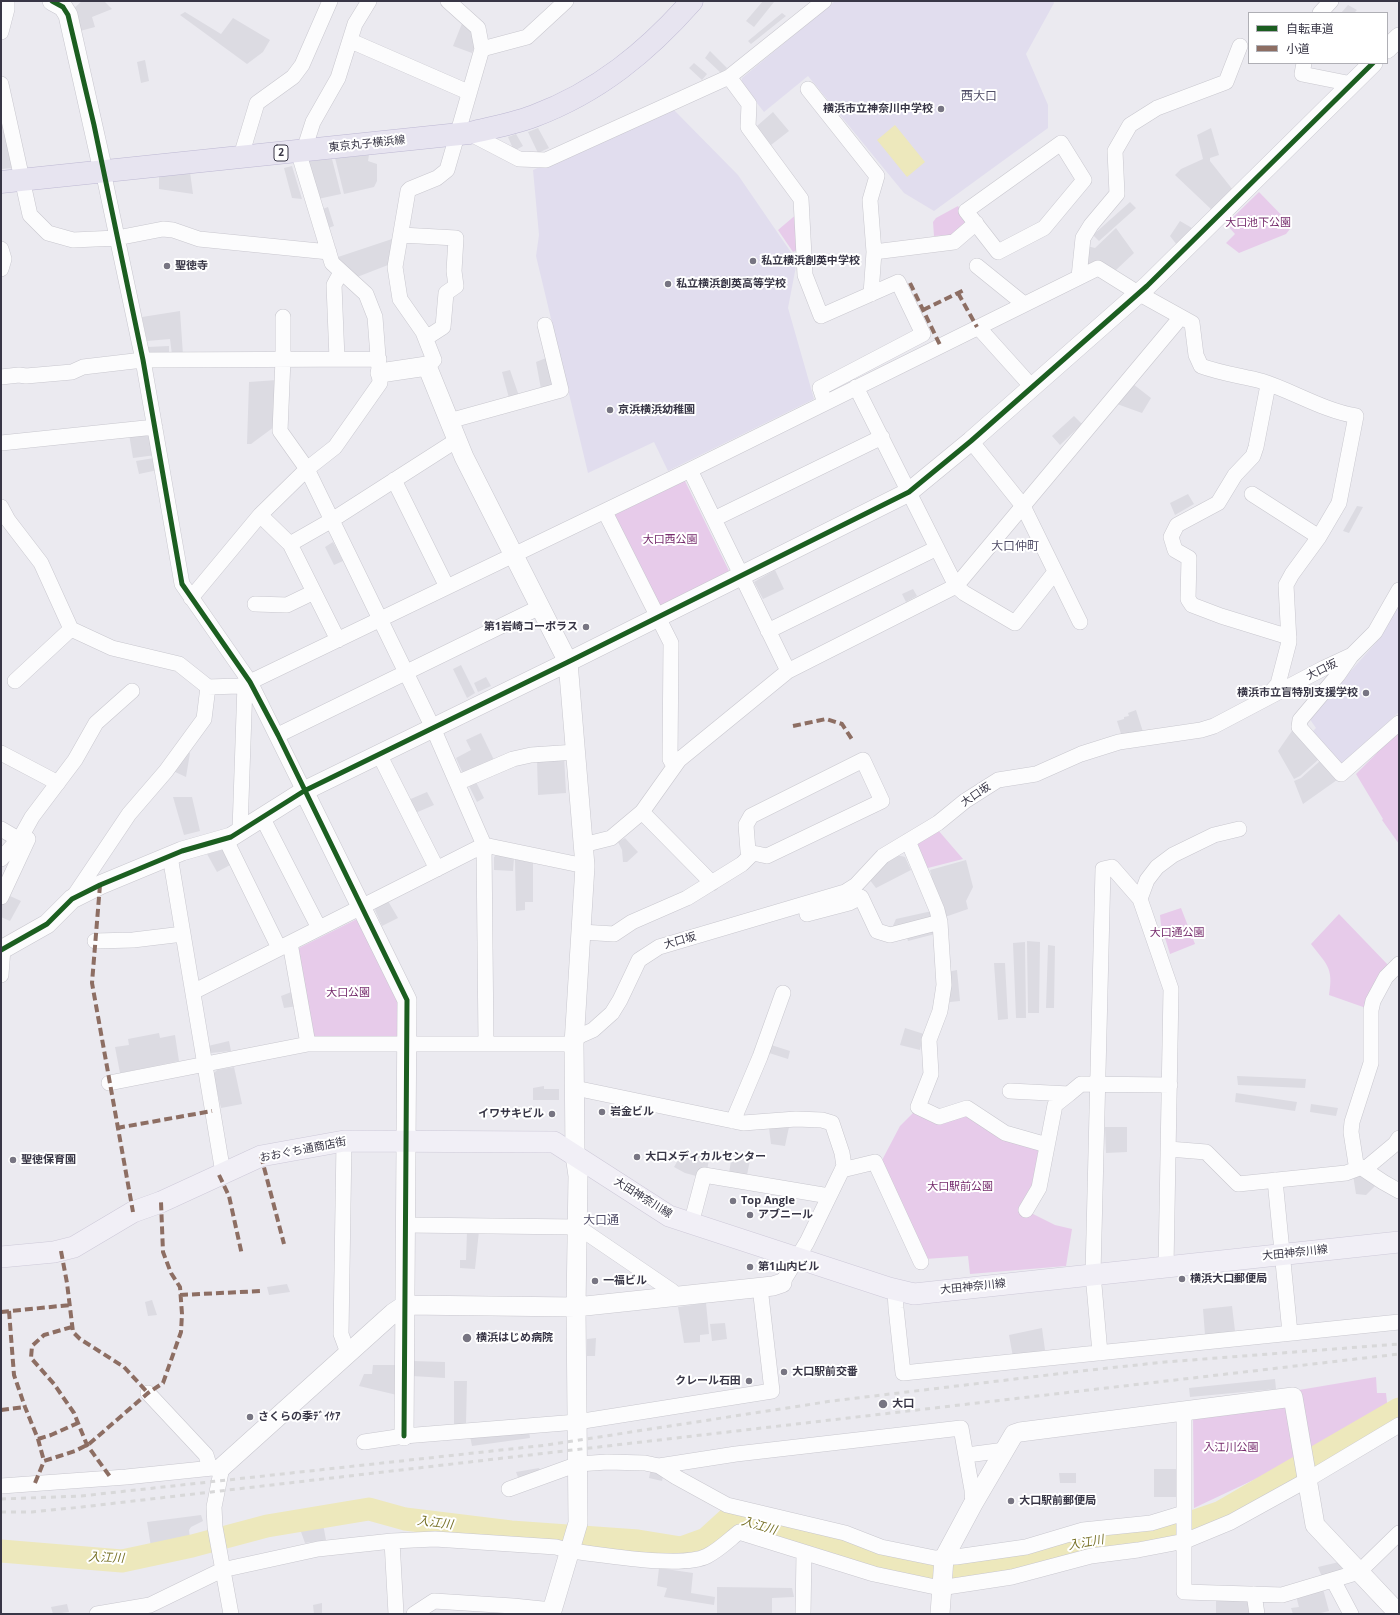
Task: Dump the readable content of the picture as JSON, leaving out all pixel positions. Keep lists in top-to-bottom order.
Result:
{
  "streets": {
    "main road": [
      "東京丸子横浜線",
      "2",
      "おおぐち通商店街",
      "大田神奈川線"
    ],
    "street": ["大口坂"]
  },
  "crossings": [
    ["おおぐち通商店街", "大田神奈川線"]
  ],
  "districts": ["西大口", "大口仲町", "大口通"],
  "water": ["入江川"],
  "parks": [
    "大口池下公園",
    "大口西公園",
    "大口通公園",
    "大口公園",
    "大口駅前公園",
    "入江川公園"
  ],
  "places": [
    "横浜市立神奈川中学校",
    "私立横浜創英中学校",
    "聖徳寺",
    "私立横浜創英高等学校",
    "京浜横浜幼稚園",
    "第1岩崎コーポラス",
    "横浜市立盲特別支援学校",
    "岩金ビル",
    "イワサキビル",
    "大口メディカルセンター",
    "聖徳保育園",
    "Top Angle",
    "アブニール",
    "第1山内ビル",
    "横浜大口郵便局",
    "一福ビル",
    "横浜はじめ病院",
    "大口駅前交番",
    "クレール石田",
    "大口",
    "さくらの季ﾃﾞｲｹｱ",
    "大口駅前郵便局"
  ],
  "legend": ["自転車道", "小道"]
}
